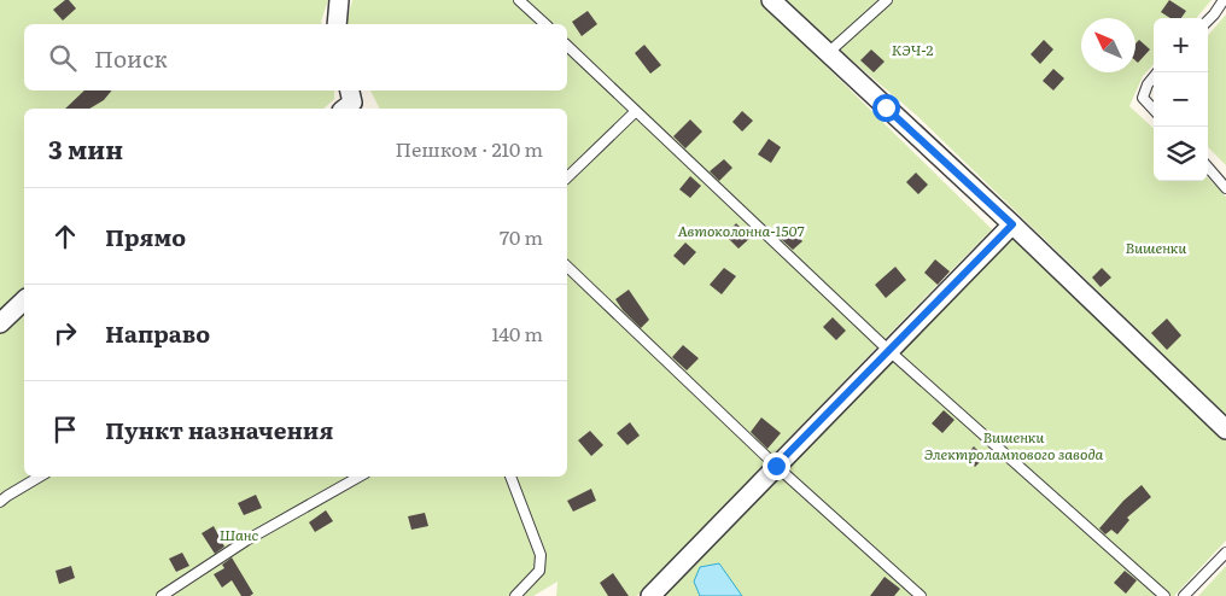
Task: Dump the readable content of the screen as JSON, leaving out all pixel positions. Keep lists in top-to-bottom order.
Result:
{
  "parks": [
    "КЭЧ-2",
    "Автоколонна-1507",
    "Вишенки",
    "Вишенки Электролампового завода",
    "Шанс"
  ],
  "north": "top left",
  "page": {
    "map_buttons": ["+", "−"],
    "search": "Поиск",
    "heading": ["3 мин", "Пешком · 210 m"],
    "list": [
      ["Прямо", "70 m"],
      ["Направо", "140 m"],
      "Пункт назначения"
    ]
  }
}
